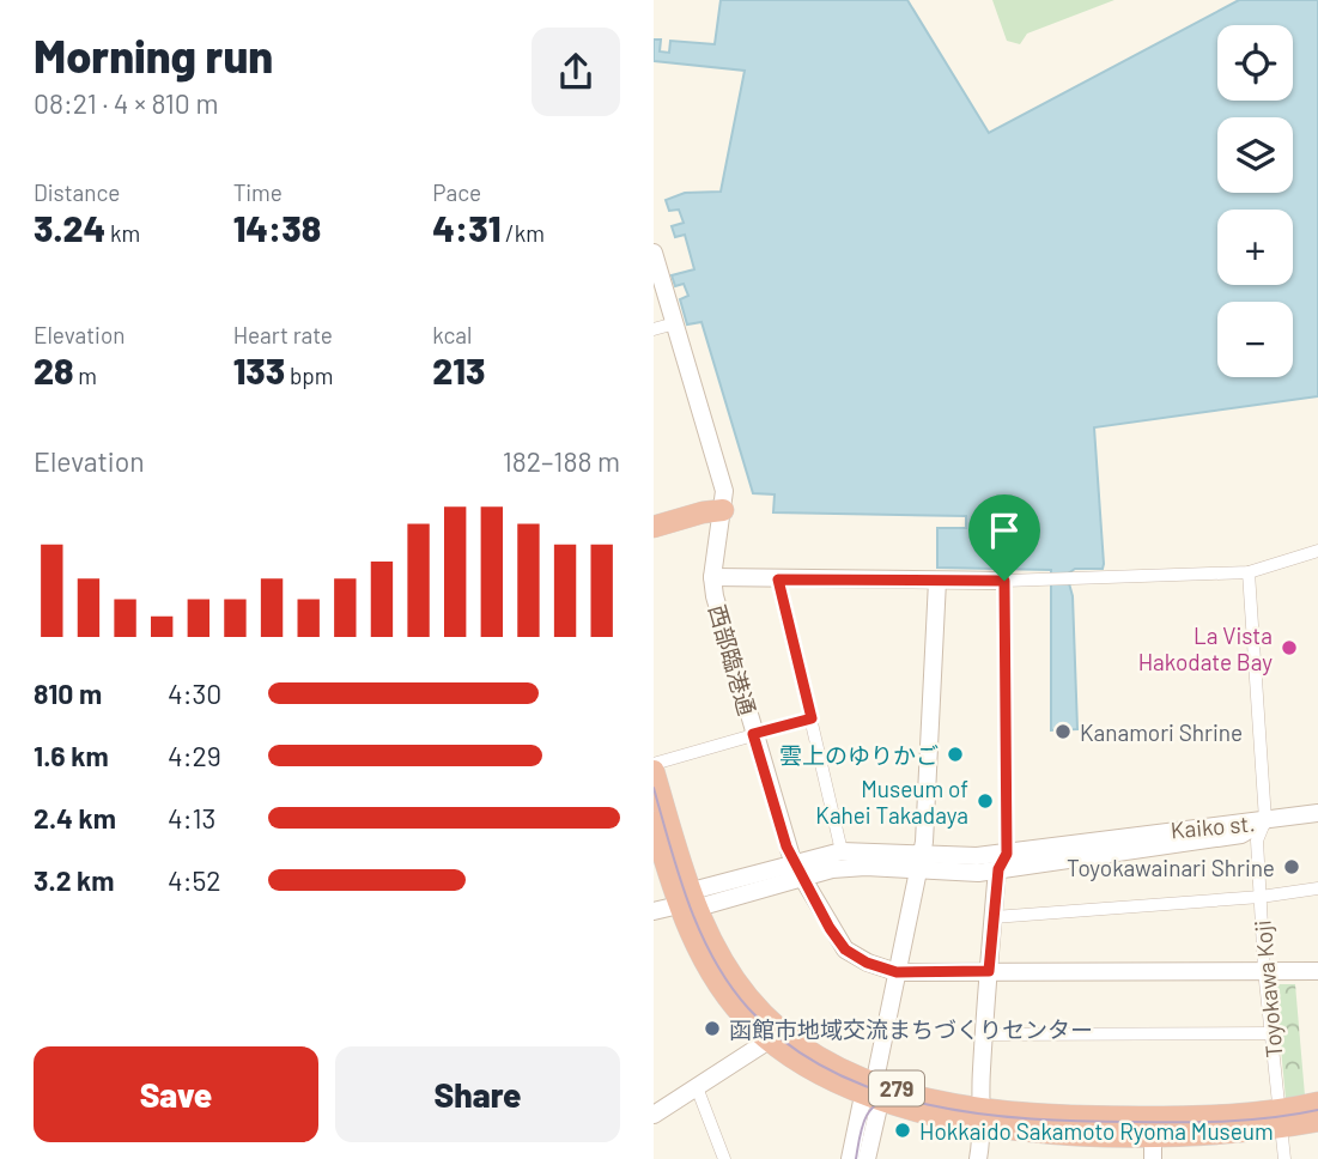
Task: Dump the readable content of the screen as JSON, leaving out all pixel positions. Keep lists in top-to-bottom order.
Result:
{
  "streets": {
    "highway": ["279"],
    "street": ["西部臨港通", "Kaiko st.", "Toyokawa Koji"]
  },
  "crossings": [
    ["西部臨港通", "Kaiko st."],
    ["Kaiko st.", "Toyokawa Koji"],
    ["Kaiko st.", "279"],
    ["Toyokawa Koji", "279"]
  ],
  "places": [
    "La Vista Hakodate Bay",
    "Kanamori Shrine",
    "雲上のゆりかご",
    "Museum of Kahei Takadaya",
    "Toyokawainari Shrine",
    "函館市地域交流まちづくりセンター",
    "Hokkaido Sakamoto Ryoma Museum"
  ],
  "page": {
    "heading": ["Morning run", "08:21 · 4 × 810 m"],
    "map_buttons": ["+", "−"],
    "stats": [
      ["Distance", "3.24 km"],
      ["Time", "14:38"],
      ["Pace", "4:31 /km"],
      ["Elevation", "28 m"],
      ["Heart rate", "133 bpm"],
      ["kcal", "213"]
    ],
    "chart": ["Elevation", "182–188 m"],
    "list": [
      {
        "name": "810 m",
        "note": "4:30"
      },
      {
        "name": "1.6 km",
        "note": "4:29"
      },
      {
        "name": "2.4 km",
        "note": "4:13"
      },
      {
        "name": "3.2 km",
        "note": "4:52"
      }
    ],
    "buttons": ["Save", "Share"]
  }
}
